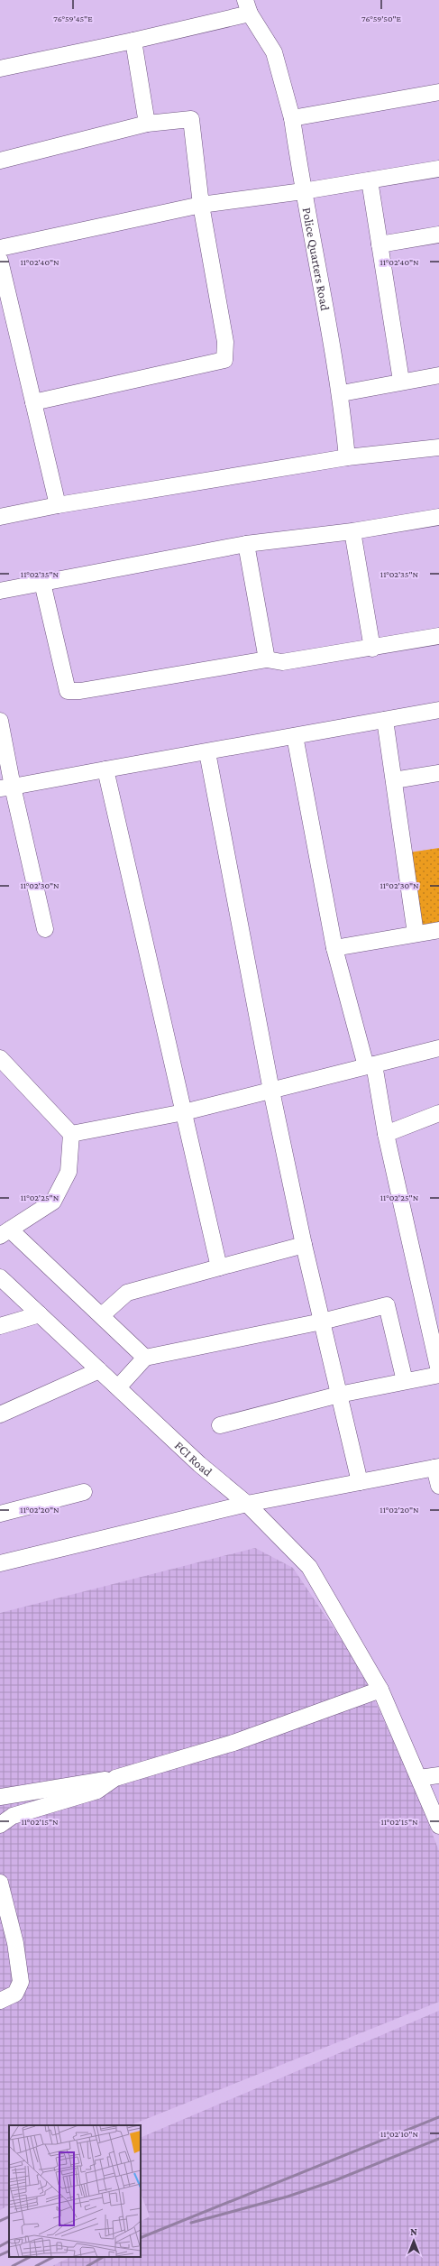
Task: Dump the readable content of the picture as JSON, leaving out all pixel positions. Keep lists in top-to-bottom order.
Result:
{
  "streets": {
    "street": ["Police Quarters Road", "FCI Road"]
  },
  "north": "top",
  "coordinates": [
    "76°59'45\"E",
    "76°59'50\"E",
    "11°02'40\"N",
    "11°02'35\"N",
    "11°02'30\"N",
    "11°02'25\"N",
    "11°02'20\"N",
    "11°02'15\"N",
    "11°02'10\"N"
  ]
}
